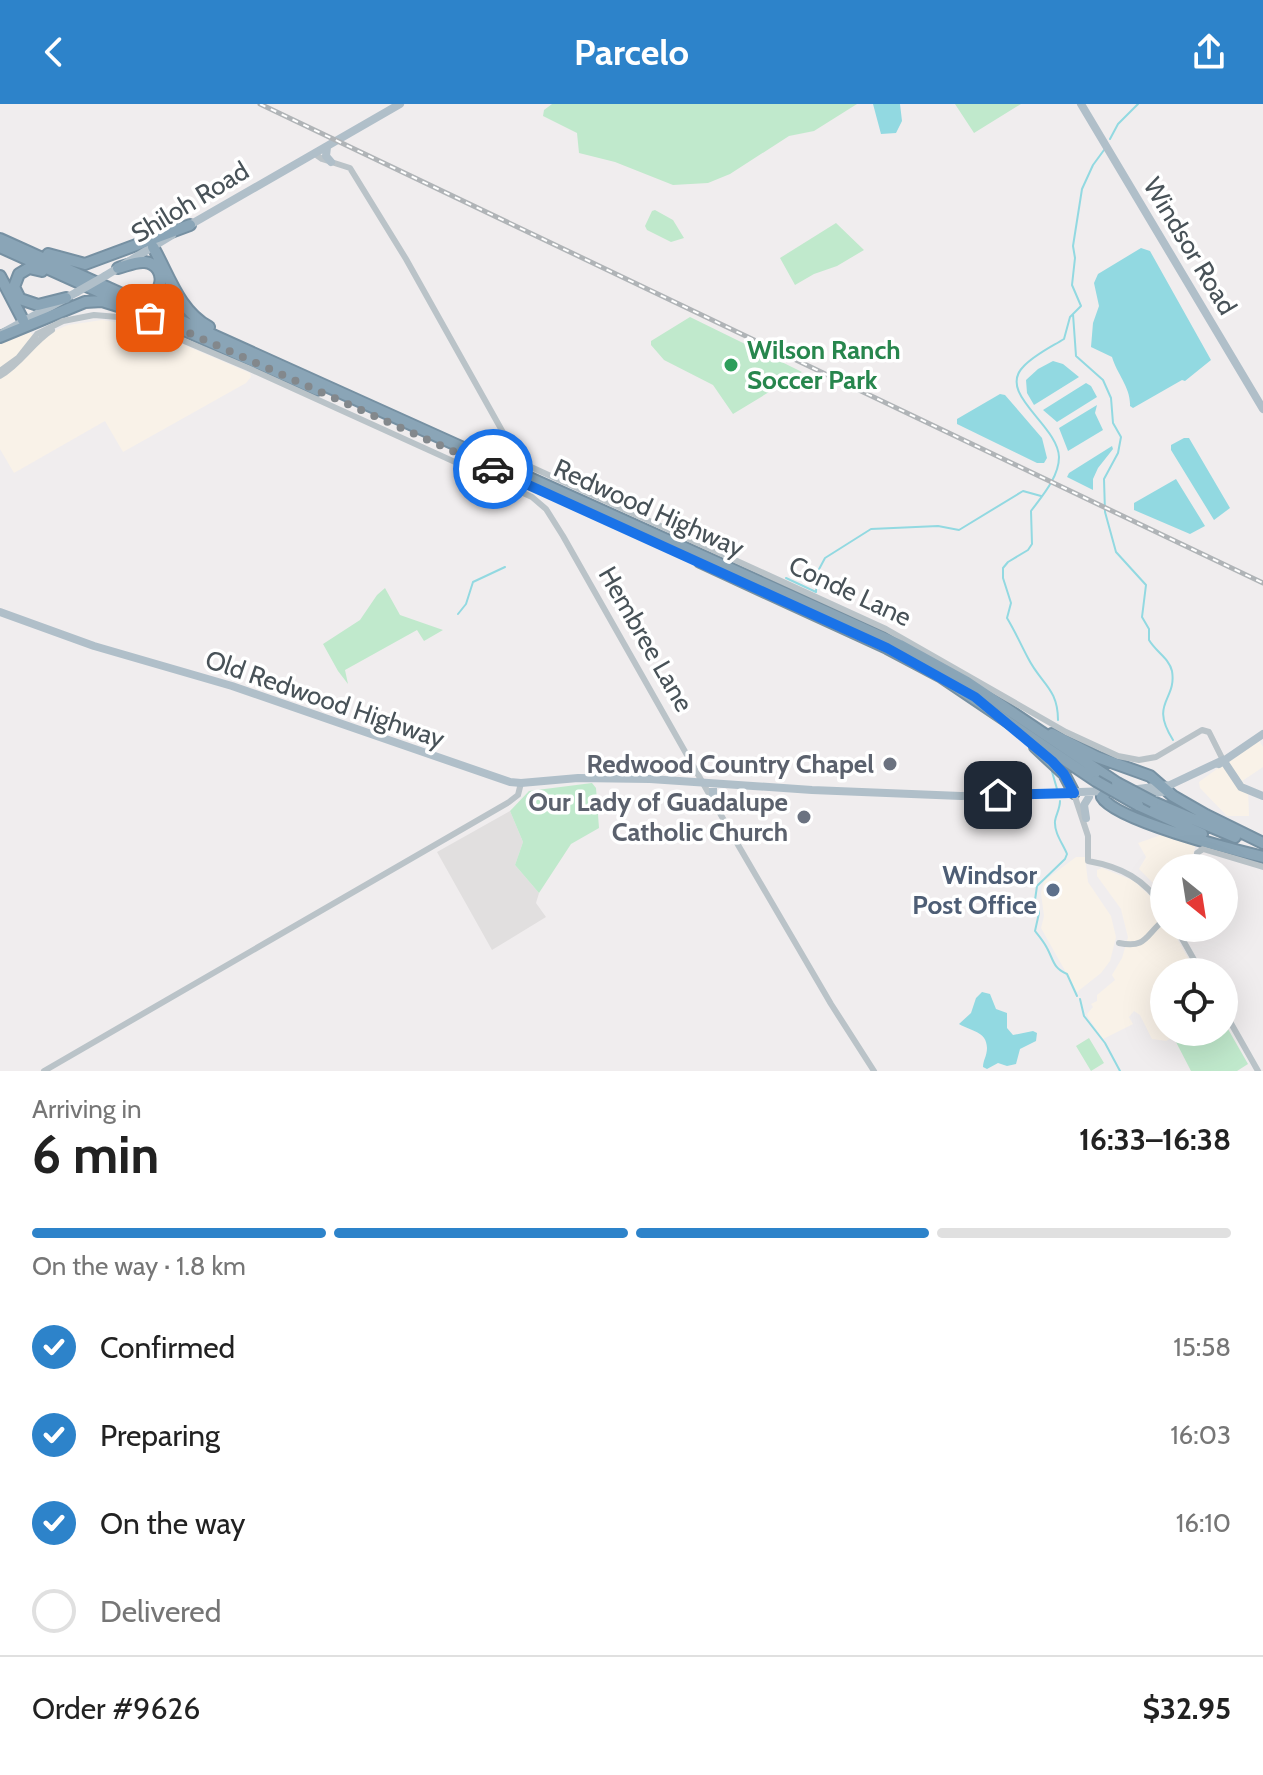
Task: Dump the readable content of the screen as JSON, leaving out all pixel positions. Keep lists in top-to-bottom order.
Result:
{
  "streets": {
    "highway": ["Redwood Highway"],
    "main road": ["Shiloh Road", "Windsor Road", "Old Redwood Highway"],
    "street": ["Conde Lane", "Hembree Lane"]
  },
  "crossings": [
    ["Shiloh Road", "Redwood Highway"],
    ["Shiloh Road", "Conde Lane"],
    ["Conde Lane", "Old Redwood Highway"],
    ["Hembree Lane", "Old Redwood Highway"]
  ],
  "places": [
    "Wilson Ranch Soccer Park",
    "Redwood Country Chapel",
    "Our Lady of Guadalupe Catholic Church",
    "Windsor Post Office"
  ],
  "north": "bottom right",
  "page": {
    "header": "Parcelo",
    "heading": ["6 min", "Arriving in", "16:33–16:38"],
    "panel": ["Order #9626", "$32.95"],
    "bar": "On the way · 1.8 km",
    "list": [
      ["Confirmed", "15:58"],
      ["Preparing", "16:03"],
      ["On the way", "16:10"],
      "Delivered"
    ]
  }
}
